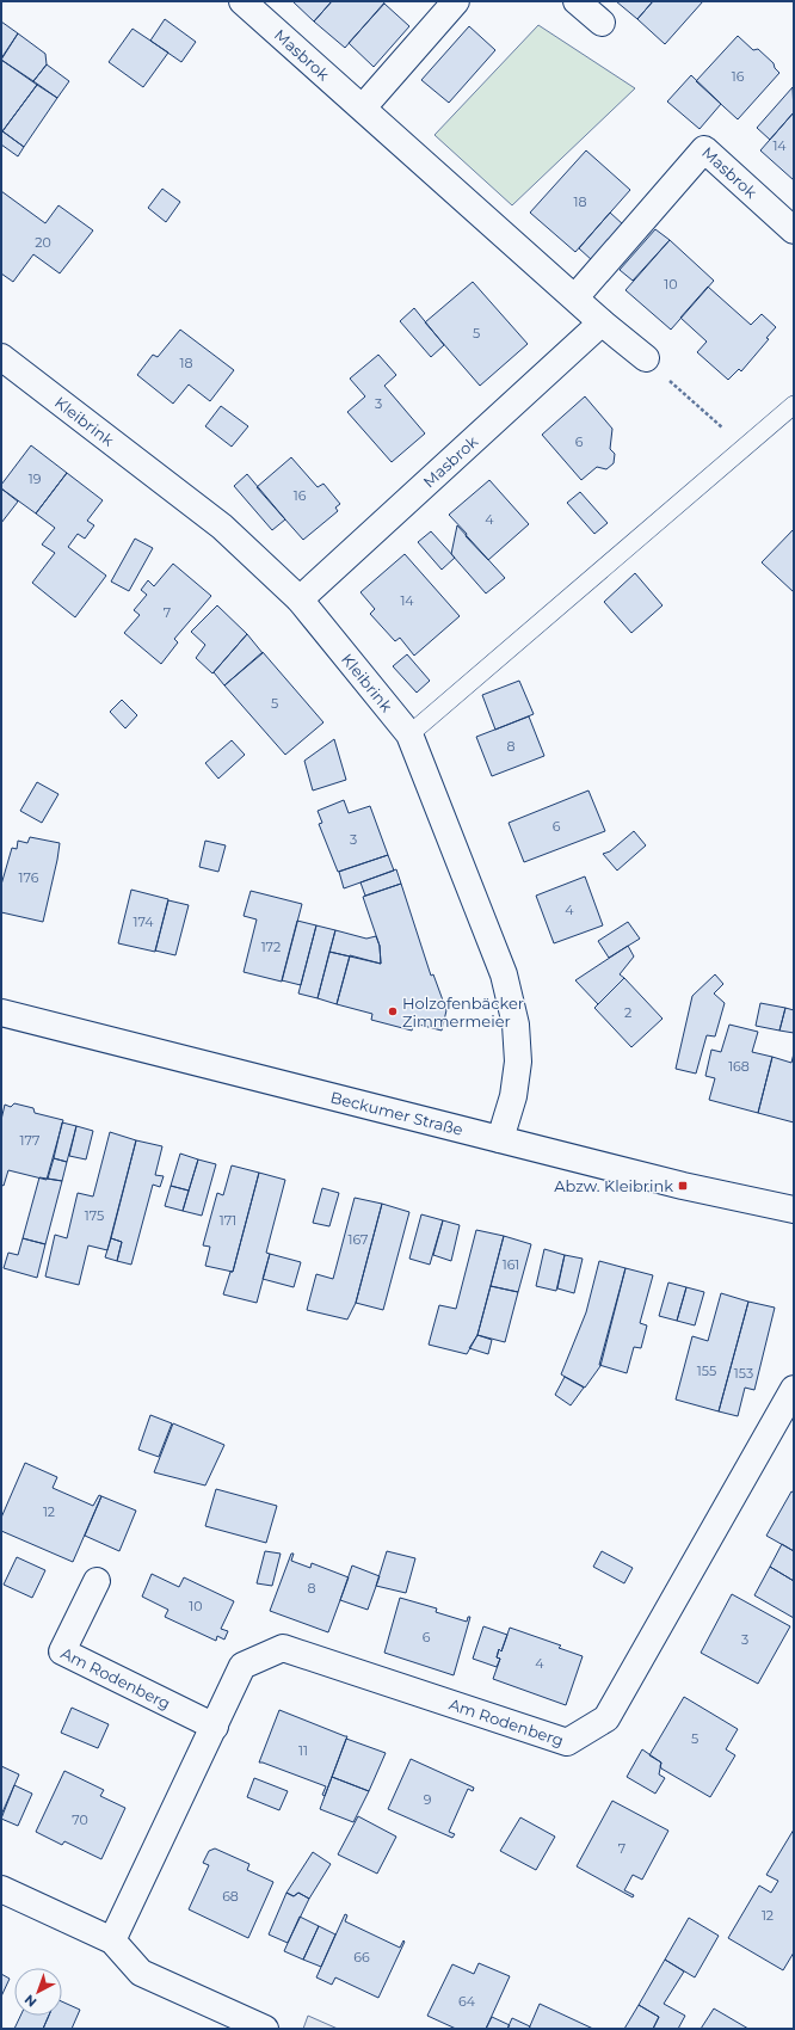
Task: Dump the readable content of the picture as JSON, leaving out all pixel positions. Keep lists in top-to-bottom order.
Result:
{
  "streets": {
    "street": [
      "Masbrok",
      "Kleibrink",
      "Beckumer Straße",
      "Am Rodenberg"
    ]
  },
  "crossings": [
    ["Masbrok", "Kleibrink"],
    ["Kleibrink", "Beckumer Straße"]
  ],
  "places": {
    "other": ["Holzofenbäcker Zimmermeier"],
    "transit": ["Abzw. Kleibrink"]
  },
  "house_numbers": [
    "16",
    "14",
    "18",
    "20",
    "10",
    "5",
    "18",
    "3",
    "6",
    "19",
    "16",
    "4",
    "14",
    "7",
    "5",
    "8",
    "6",
    "3",
    "176",
    "4",
    "174",
    "172",
    "2",
    "168",
    "177",
    "175",
    "171",
    "167",
    "161",
    "155",
    "153",
    "12",
    "8",
    "10",
    "6",
    "3",
    "4",
    "5",
    "11",
    "9",
    "70",
    "7",
    "68",
    "12",
    "66",
    "64"
  ],
  "north": "bottom left"
}
